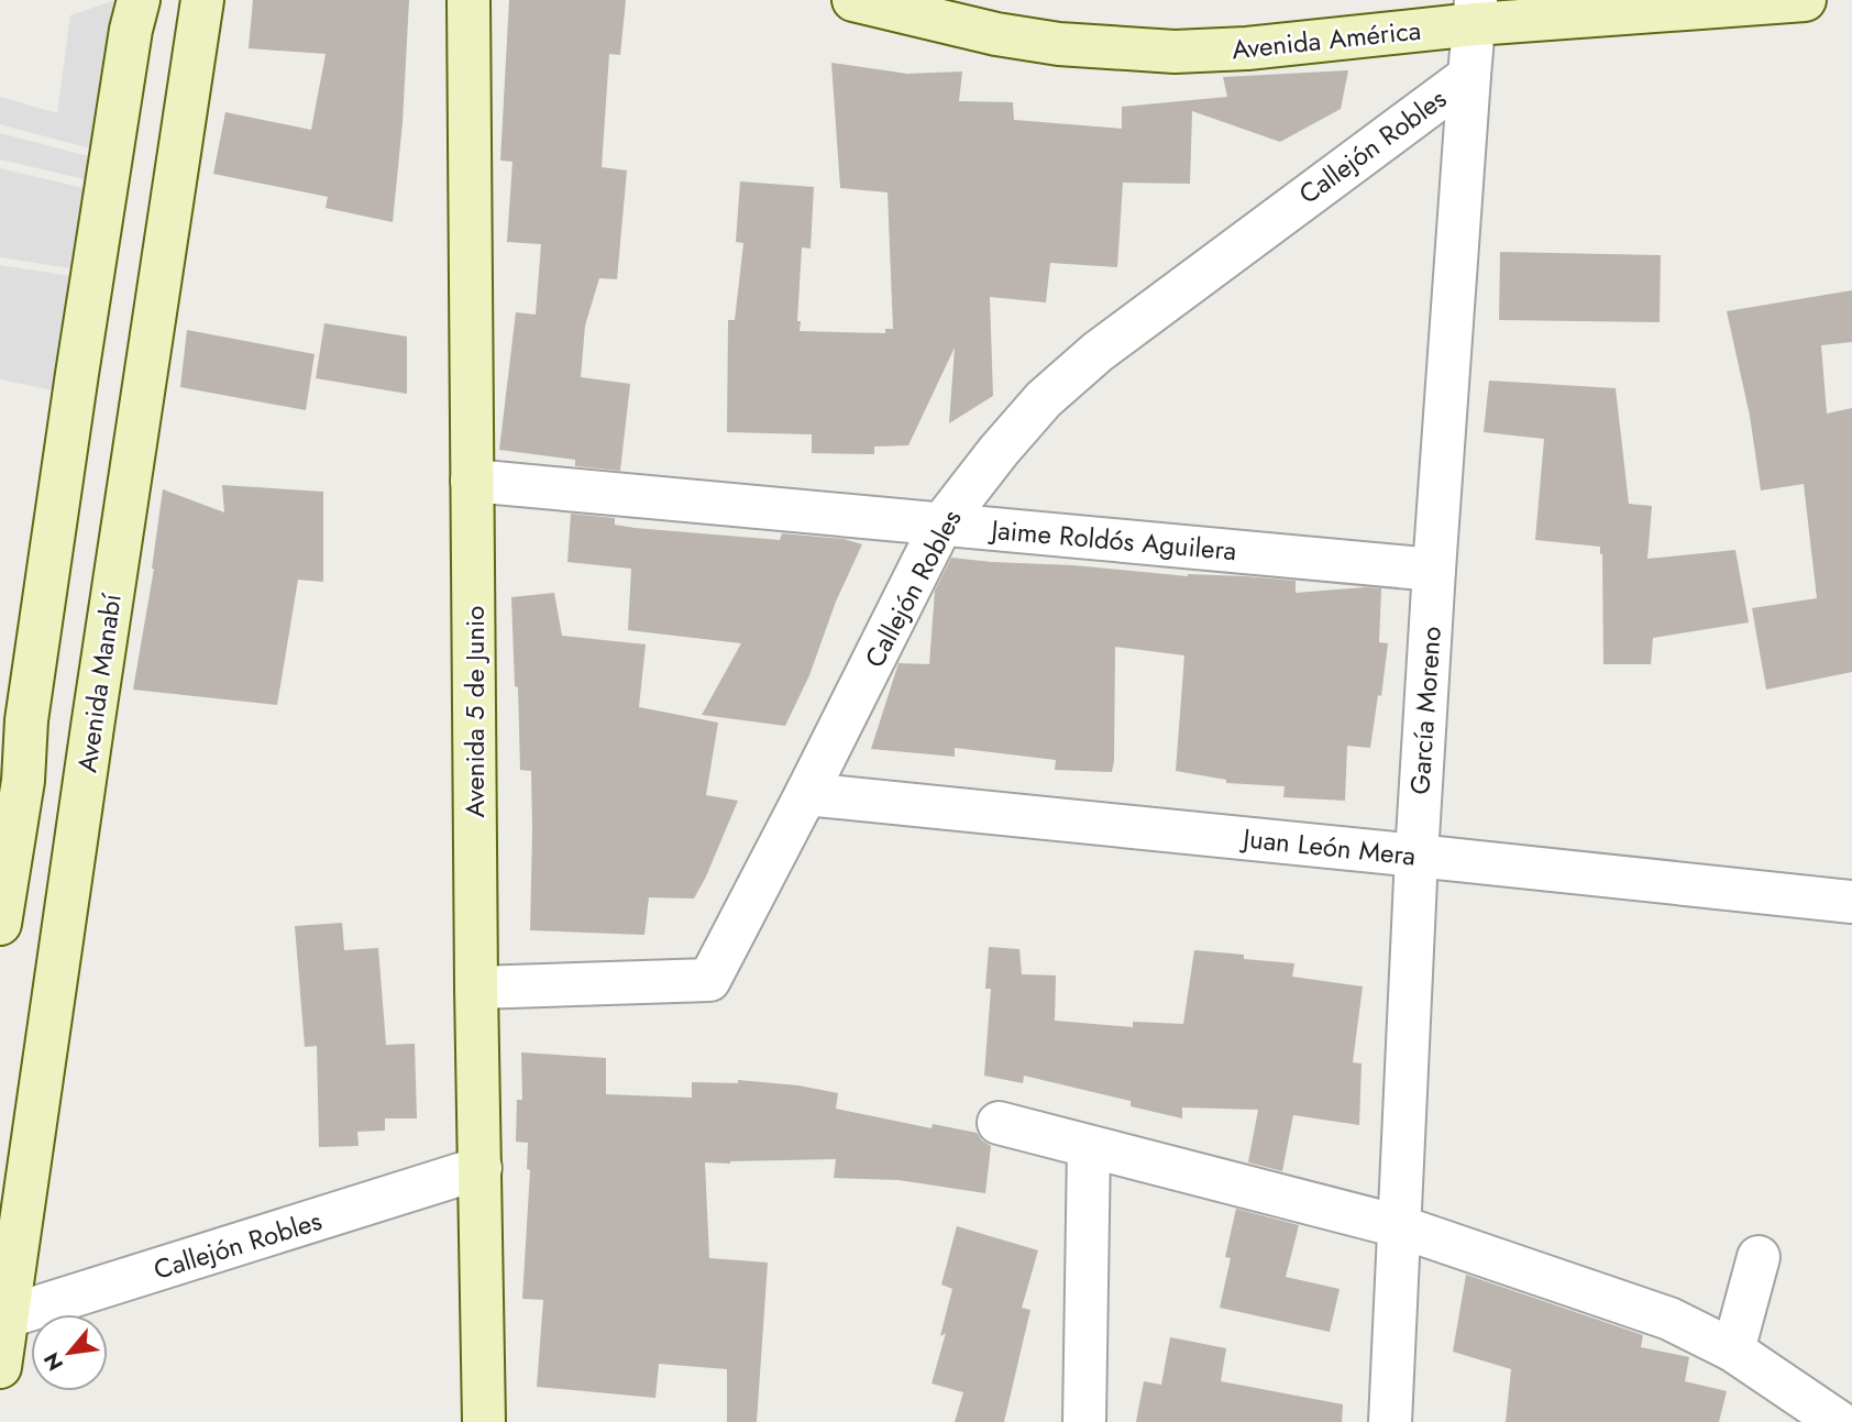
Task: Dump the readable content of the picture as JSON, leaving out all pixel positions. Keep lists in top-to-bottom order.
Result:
{
  "streets": {
    "main road": ["Avenida América", "Avenida Manabí", "Avenida 5 de Junio"],
    "street": [
      "Callejón Robles",
      "Jaime Roldós Aguilera",
      "García Moreno",
      "Juan León Mera"
    ]
  },
  "crossings": [
    ["Avenida América", "García Moreno"],
    ["Callejón Robles", "Jaime Roldós Aguilera"],
    ["Callejón Robles", "Avenida Manabí"],
    ["Callejón Robles", "García Moreno"],
    ["Callejón Robles", "Avenida 5 de Junio"],
    ["Callejón Robles", "Juan León Mera"],
    ["Jaime Roldós Aguilera", "García Moreno"],
    ["Jaime Roldós Aguilera", "Avenida 5 de Junio"],
    ["García Moreno", "Juan León Mera"]
  ],
  "north": "bottom left"
}
